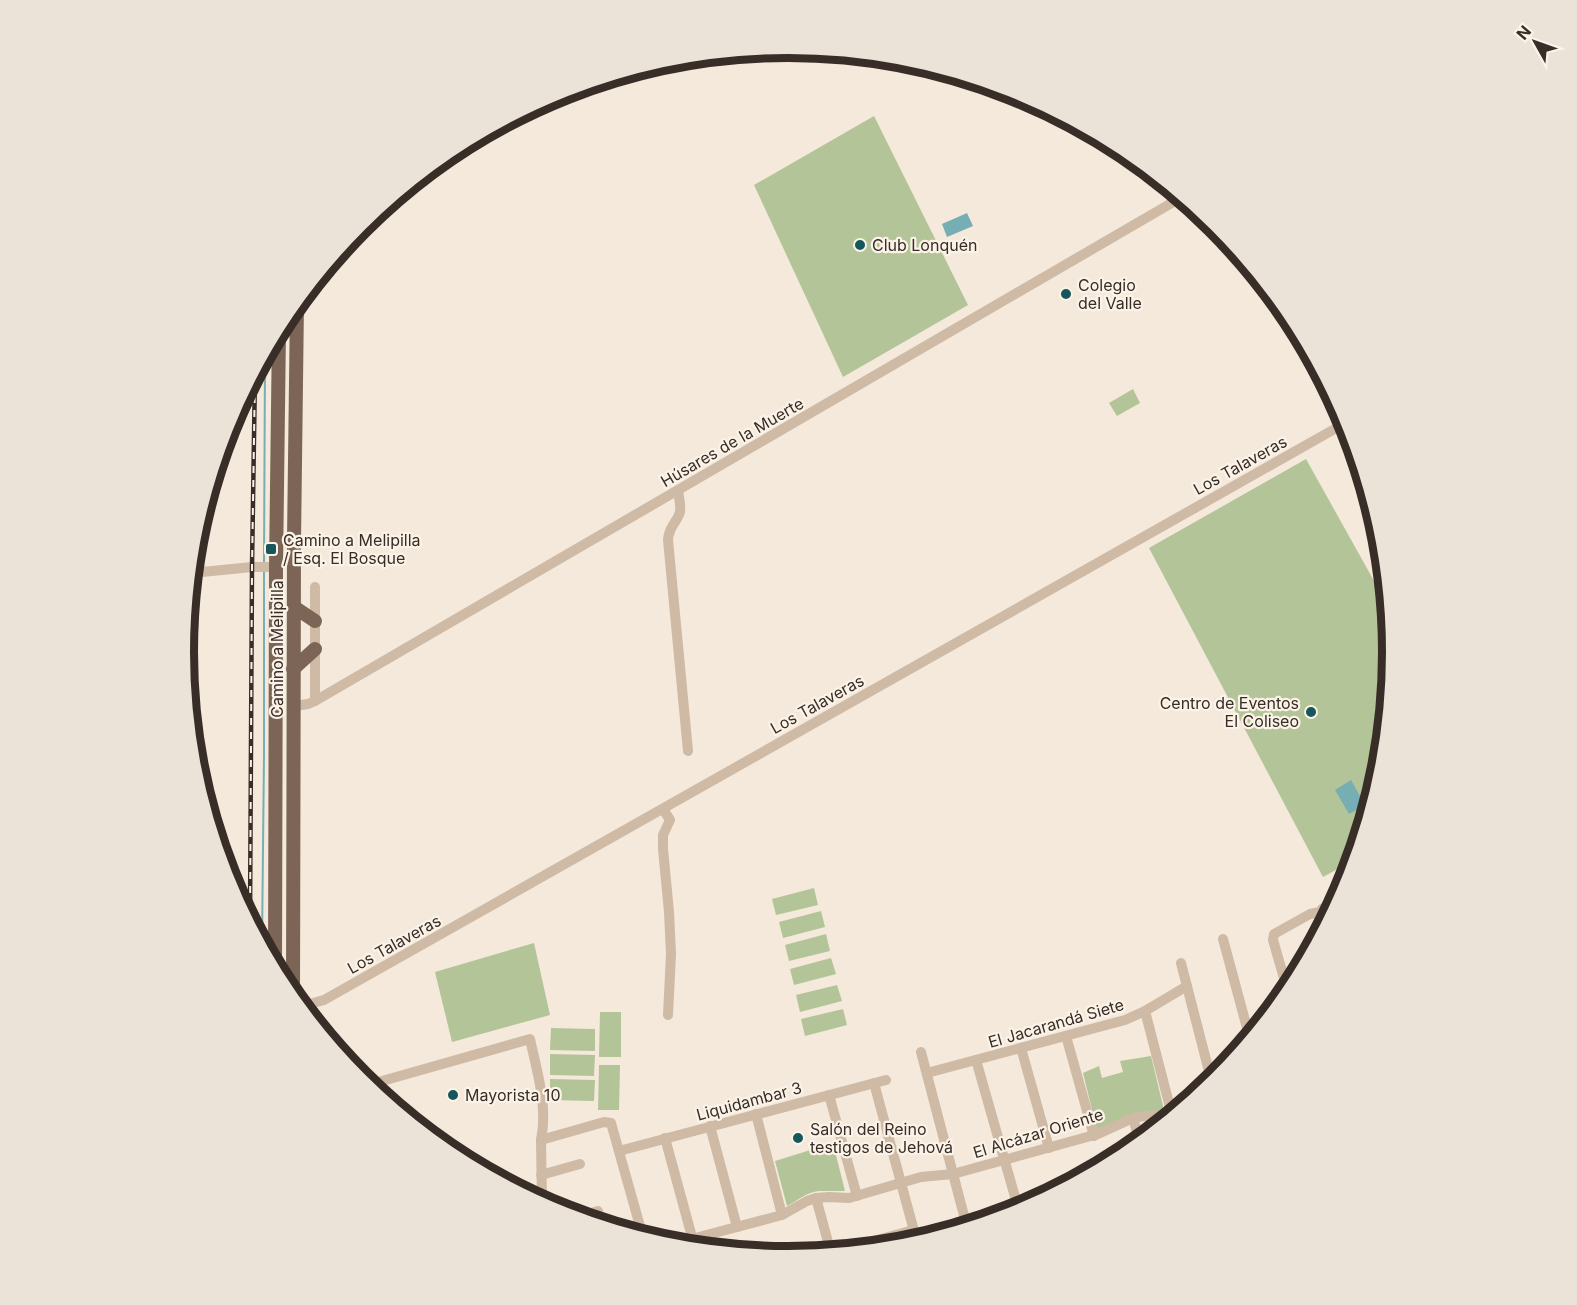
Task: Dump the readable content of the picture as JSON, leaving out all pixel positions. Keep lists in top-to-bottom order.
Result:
{
  "streets": {
    "main road": ["Camino a Melipilla"],
    "street": [
      "Húsares de la Muerte",
      "Los Talaveras",
      "El Jacarandá Siete",
      "Liquidambar 3",
      "El Alcázar Oriente"
    ]
  },
  "crossings": [
    ["Húsares de la Muerte", "Camino a Melipilla"]
  ],
  "places": {
    "other": [
      "Club Lonquén",
      "Colegio del Valle",
      "Centro de Eventos El Coliseo",
      "Mayorista 10",
      "Salón del Reino testigos de Jehová"
    ],
    "transit": ["Camino a Melipilla / Esq. El Bosque"]
  },
  "north": "top left"
}
